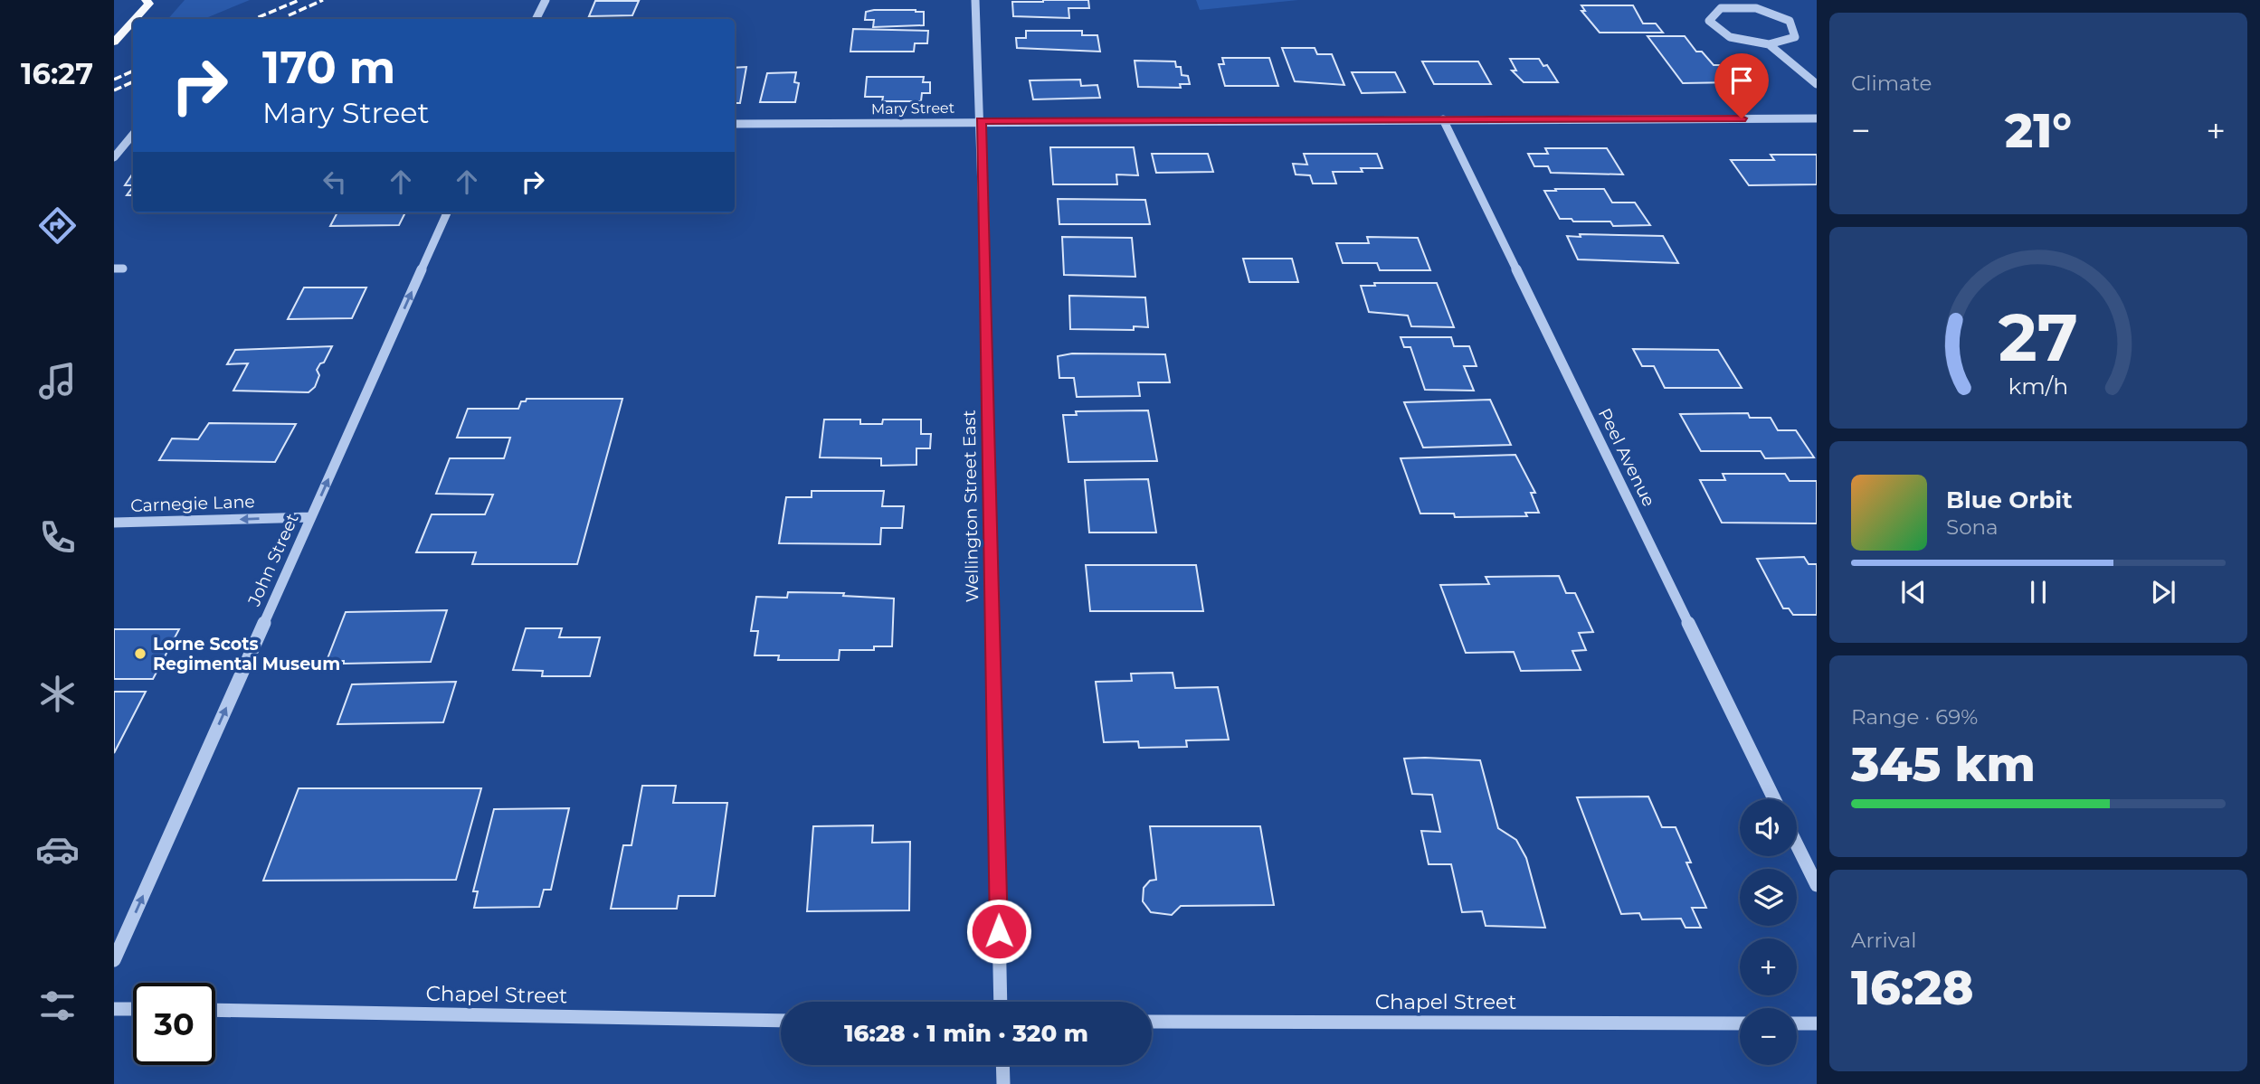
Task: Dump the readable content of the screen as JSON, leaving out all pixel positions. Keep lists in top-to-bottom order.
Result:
{
  "streets": {
    "street": [
      "Mary Street",
      "Peel Avenue",
      "Carnegie Lane",
      "Wellington Street East",
      "John Street",
      "Chapel Street"
    ]
  },
  "crossings": [
    ["Mary Street", "Peel Avenue"],
    ["Mary Street", "Wellington Street East"],
    ["Carnegie Lane", "John Street"]
  ],
  "one_way": ["Carnegie Lane", "John Street"],
  "places": ["Lorne Scots Regimental Museum"],
  "page": {
    "tabs": "16:27",
    "tile": [
      "Climate",
      ["Range · 69%", "345 km"],
      ["Arrival", "16:28"]
    ],
    "turn": ["170 m", "Mary Street"],
    "heat": ["−", "21°", "+"],
    "song": ["Blue Orbit", "Sona"],
    "map_buttons": ["+", "−"],
    "limit": "30",
    "trip": "16:28 · 1 min · 320 m",
    "gauge": ["27", "km/h"]
  }
}
